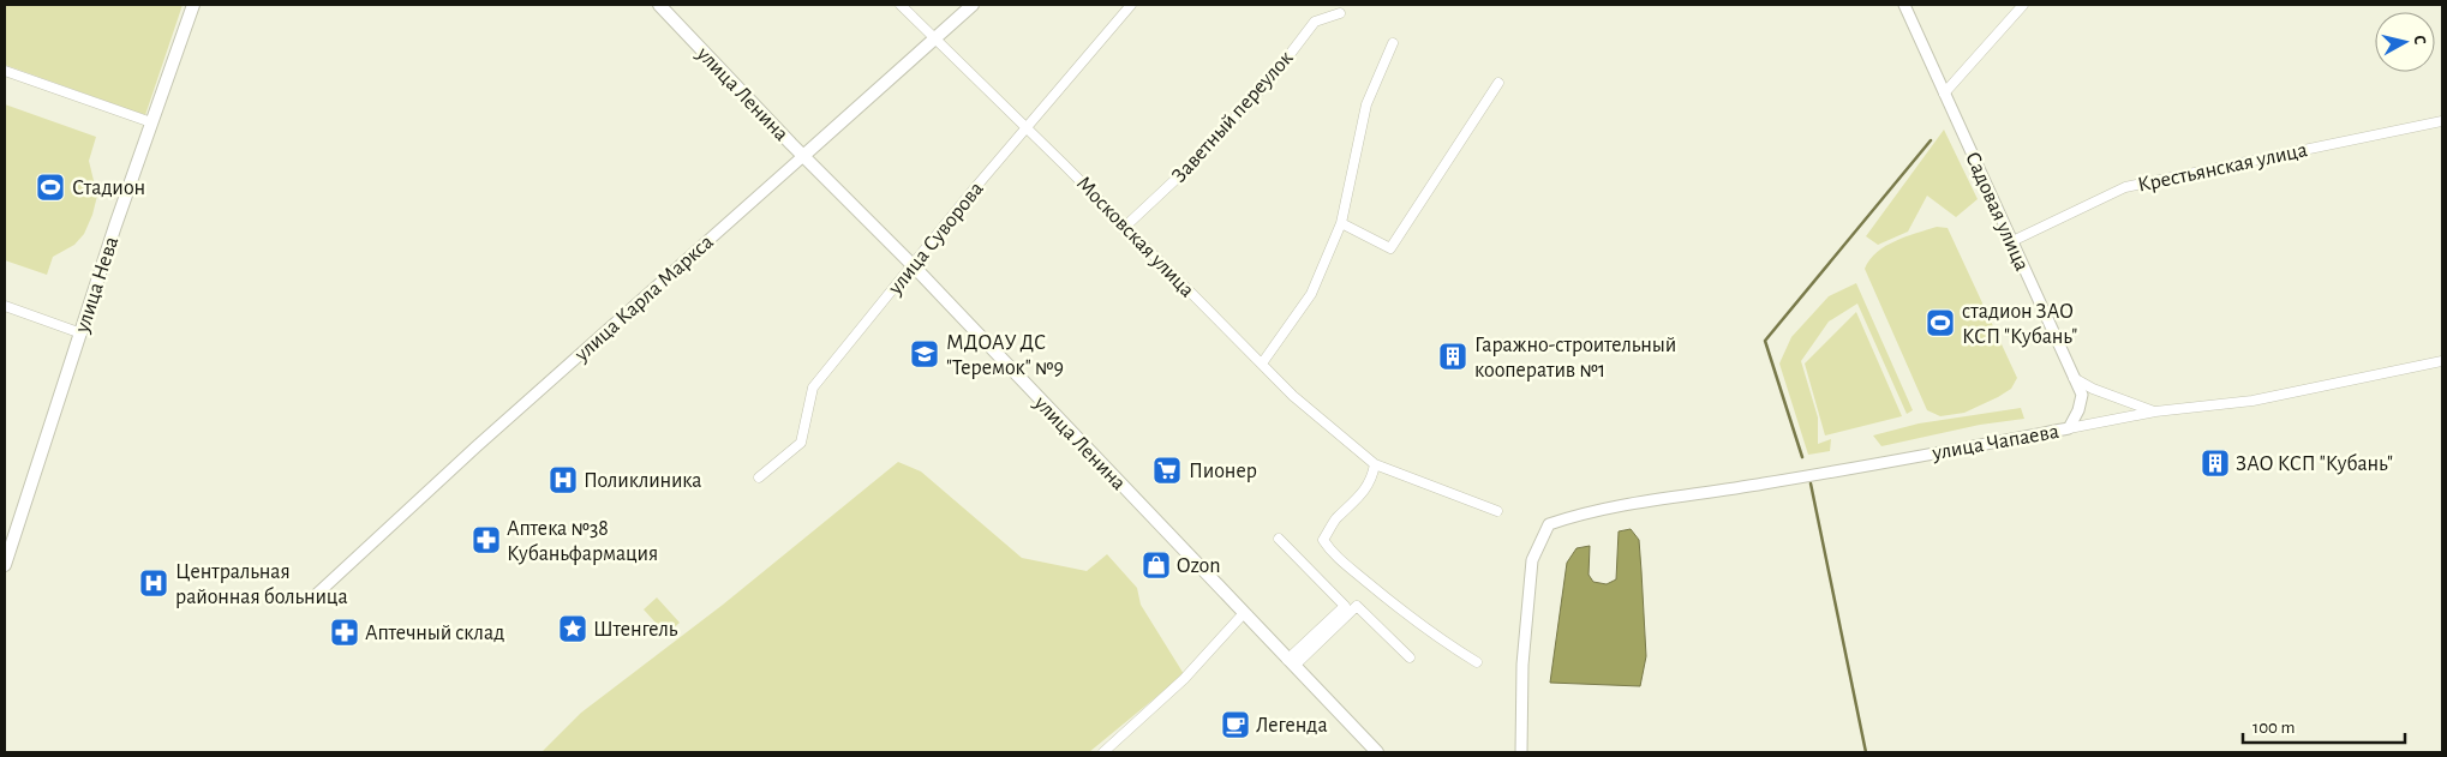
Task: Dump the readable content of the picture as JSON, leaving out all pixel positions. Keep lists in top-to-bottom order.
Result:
{
  "streets": {
    "main road": ["улица Ленина", "улица Нева", "улица Карла Маркса"],
    "street": [
      "Заветный переулок",
      "Крестьянская улица",
      "Садовая улица",
      "Московская улица",
      "улица Суворова",
      "улица Чапаева"
    ]
  },
  "crossings": [
    ["улица Ленина", "улица Суворова"],
    ["улица Ленина", "улица Карла Маркса"],
    ["Заветный переулок", "Московская улица"],
    ["Крестьянская улица", "Садовая улица"],
    ["Садовая улица", "улица Чапаева"],
    ["Московская улица", "улица Суворова"],
    ["Московская улица", "улица Карла Маркса"]
  ],
  "places": {
    "sports": ["Стадион", "стадион ЗАО КСП \"Кубань\""],
    "school or university": ["МДОАУ ДС \"Теремок\" №9"],
    "building": ["Гаражно-строительный кооператив №1", "ЗАО КСП \"Кубань\""],
    "supermarket": ["Пионер"],
    "hospital": ["Поликлиника", "Центральная районная больница"],
    "pharmacy": ["Аптека №38 Кубаньфармация", "Аптечный склад"],
    "shop": ["Ozon"],
    "place": ["Штенгель"],
    "cafe": ["Легенда"]
  },
  "scale_bar": "100 m",
  "north": "right"
}
